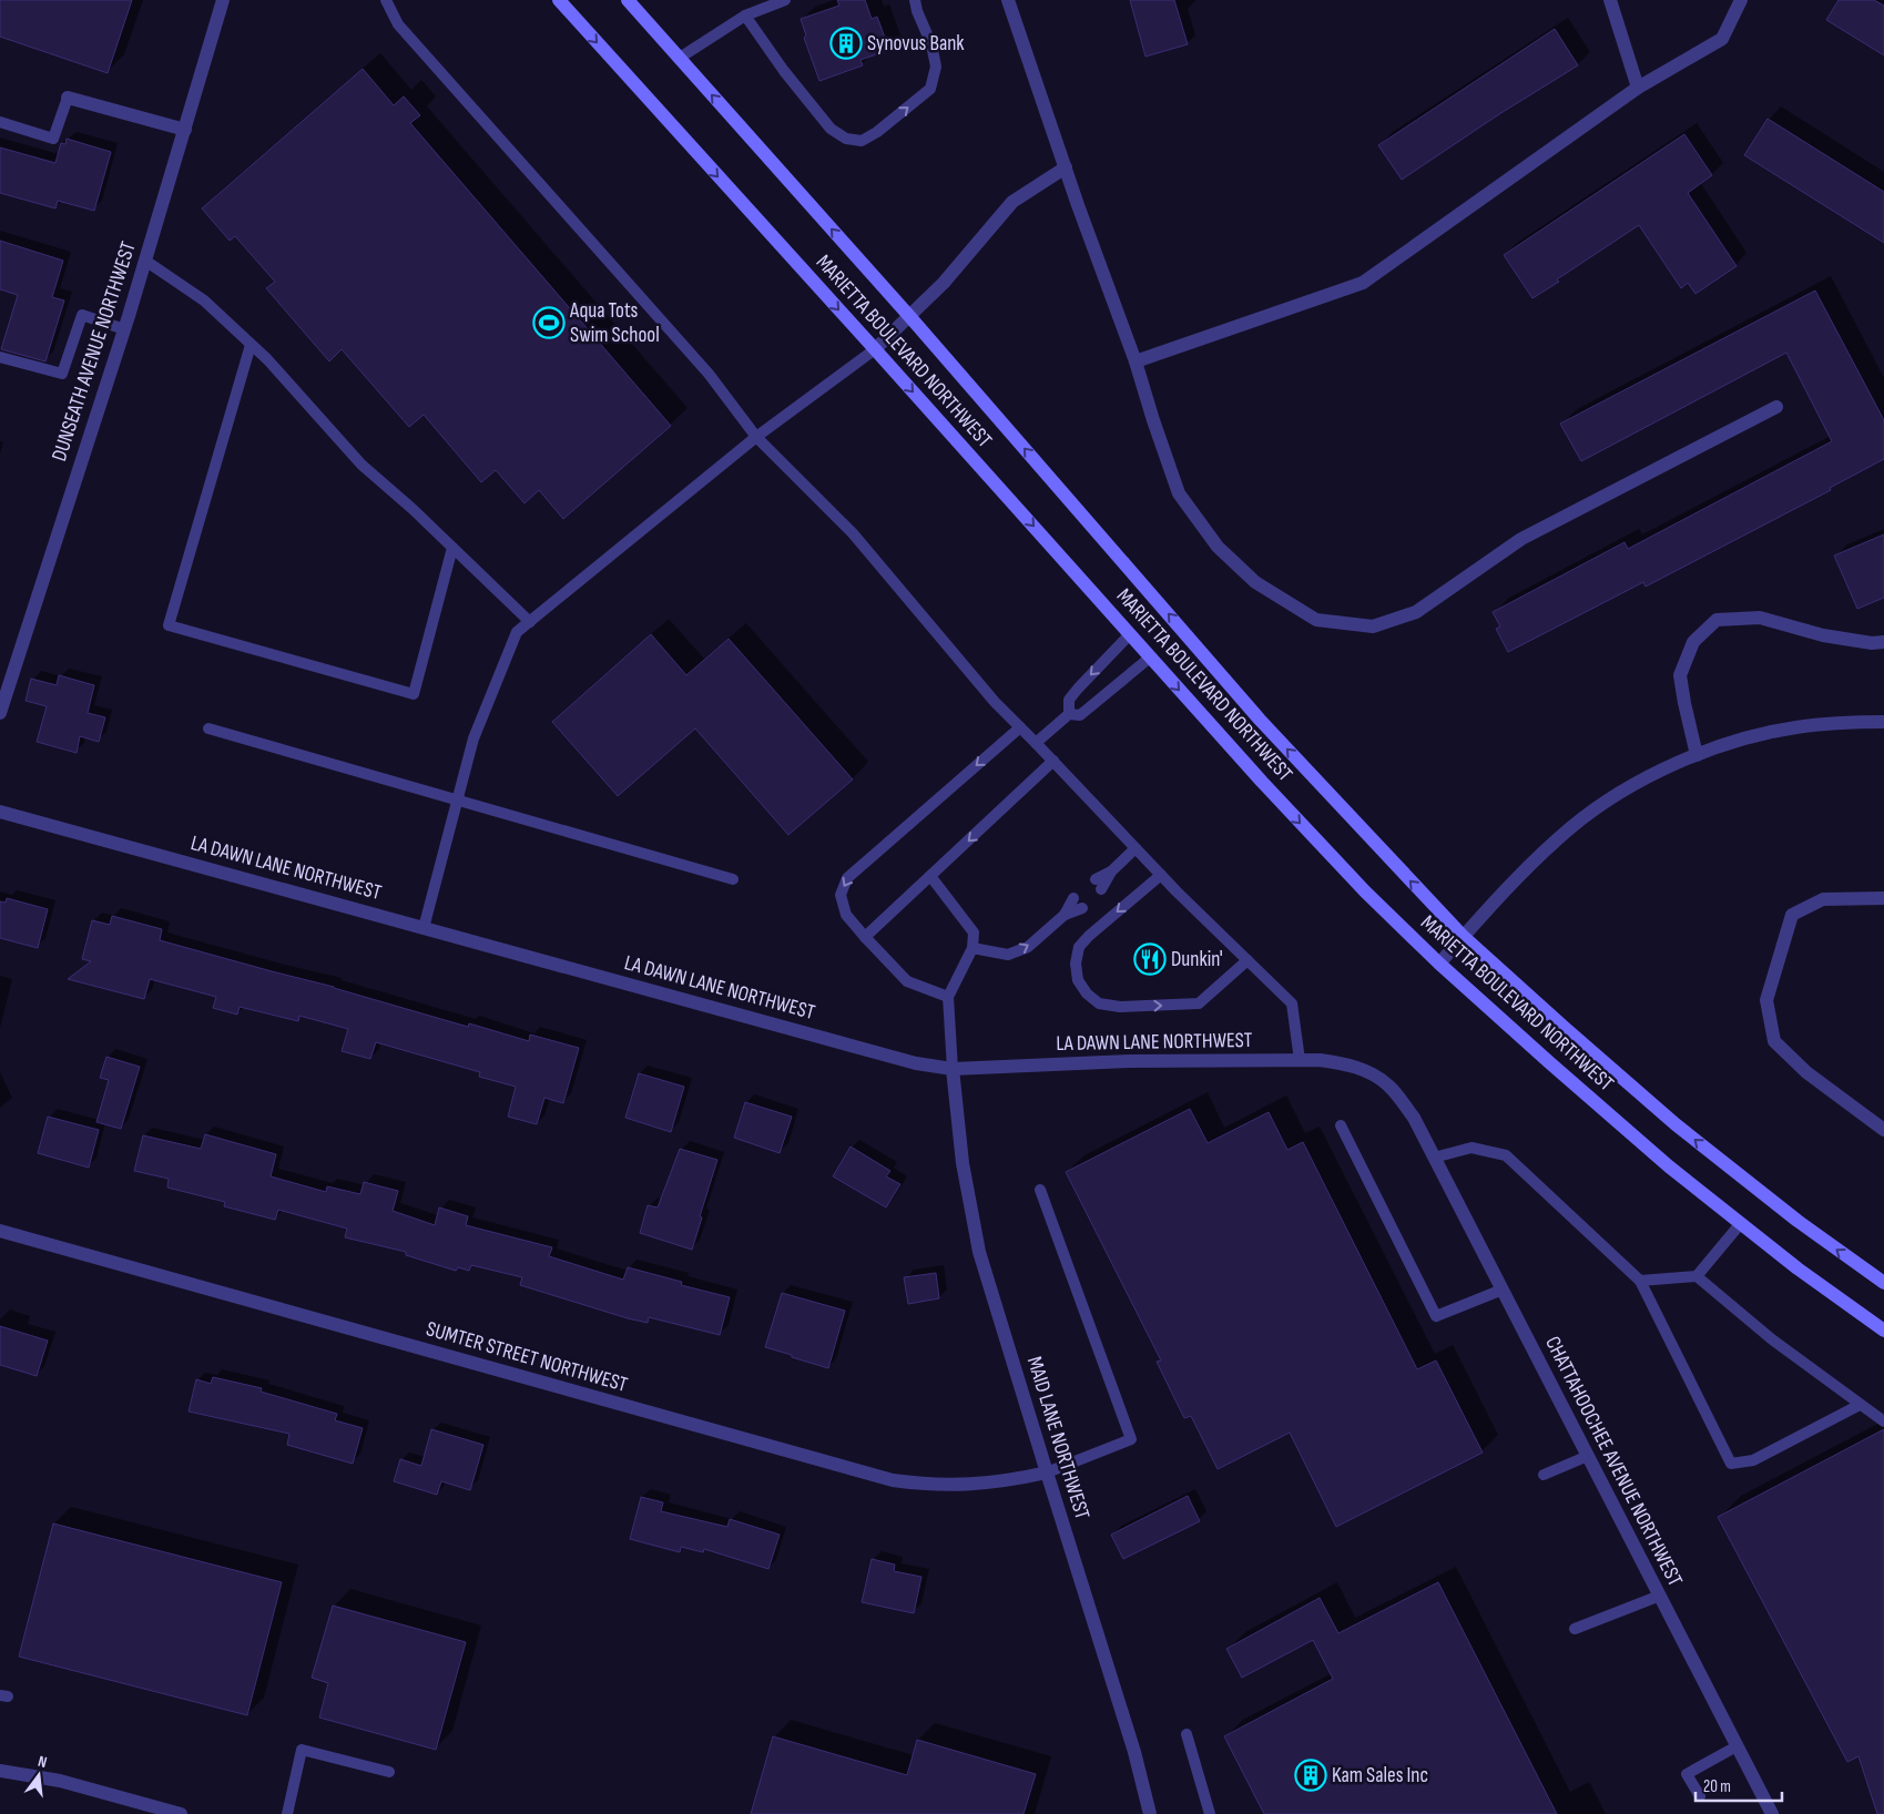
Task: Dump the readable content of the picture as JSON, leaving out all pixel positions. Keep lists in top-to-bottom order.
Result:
{
  "streets": {
    "main road": ["MARIETTA BOULEVARD NORTHWEST"],
    "street": [
      "DUNSEATH AVENUE NORTHWEST",
      "LA DAWN LANE NORTHWEST",
      "SUMTER STREET NORTHWEST",
      "MAID LANE NORTHWEST",
      "CHATTAHOOCHEE AVENUE NORTHWEST"
    ]
  },
  "crossings": [
    ["LA DAWN LANE NORTHWEST", "MAID LANE NORTHWEST"],
    ["LA DAWN LANE NORTHWEST", "CHATTAHOOCHEE AVENUE NORTHWEST"],
    ["SUMTER STREET NORTHWEST", "MAID LANE NORTHWEST"]
  ],
  "places": {
    "building": ["Synovus Bank", "Kam Sales Inc"],
    "sports": ["Aqua Tots Swim School"],
    "restaurant": ["Dunkin'"]
  },
  "scale_bar": "20 m",
  "north": "top"
}
